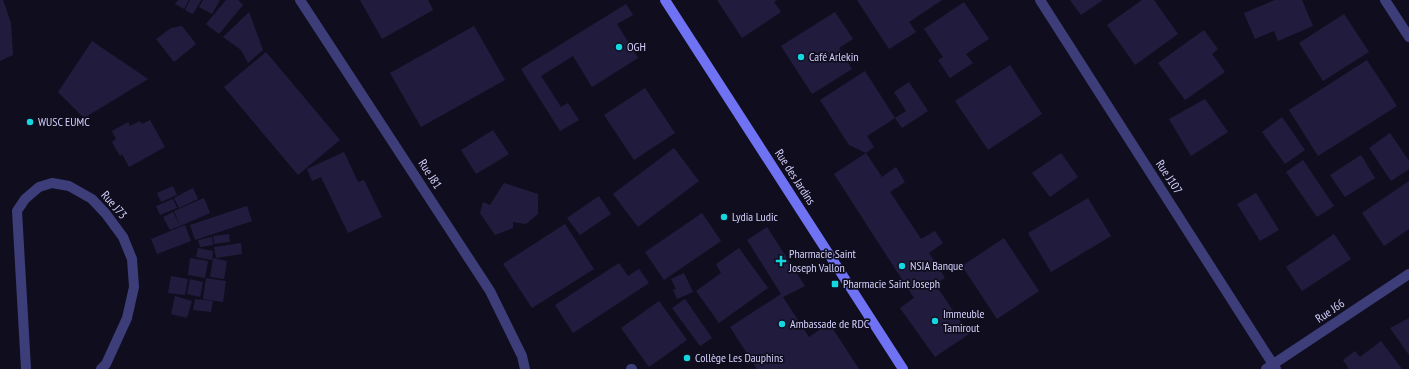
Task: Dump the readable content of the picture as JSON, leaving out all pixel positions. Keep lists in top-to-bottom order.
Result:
{
  "streets": {
    "main road": ["Rue des Jardins"],
    "street": [
      "Rue J81",
      "Rue J107",
      "Rue J73",
      "Rue J66"
    ]
  },
  "crossings": [
    ["Rue J107", "Rue J66"]
  ],
  "places": {
    "other": [
      "OGH",
      "Café Arlekin",
      "WUSC EUMC",
      "Lydia Ludic",
      "NSIA Banque",
      "Immeuble Tamirout",
      "Ambassade de RDC",
      "Collège Les Dauphins"
    ],
    "health": ["Pharmacie Saint Joseph Vallon"],
    "transit": ["Pharmacie Saint Joseph"]
  }
}
